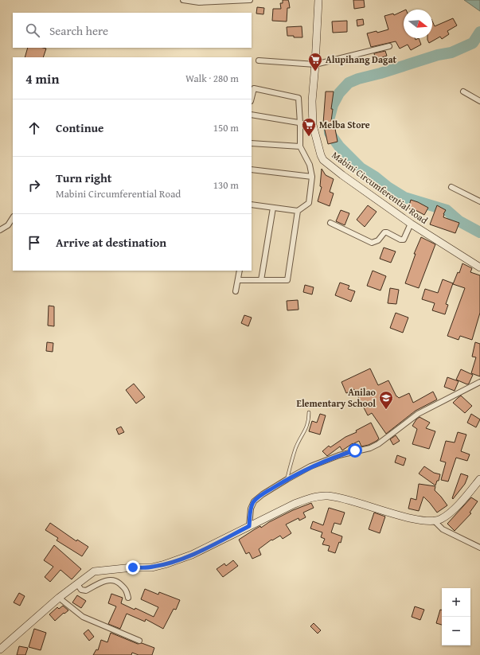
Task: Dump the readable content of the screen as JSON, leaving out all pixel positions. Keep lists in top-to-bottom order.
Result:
{
  "streets": {
    "main road": ["Mabini Circumferential Road"]
  },
  "places": {
    "supermarket": ["Alupihang Dagat", "Melba Store"],
    "school or university": ["Anilao Elementary School"]
  },
  "north": "right",
  "page": {
    "search": "Search here",
    "heading": ["4 min", "Walk · 280 m"],
    "list": [
      ["Continue", "150 m"],
      ["Turn right", "Mabini Circumferential Road", "130 m"],
      "Arrive at destination"
    ],
    "map_buttons": ["+", "−"]
  }
}
